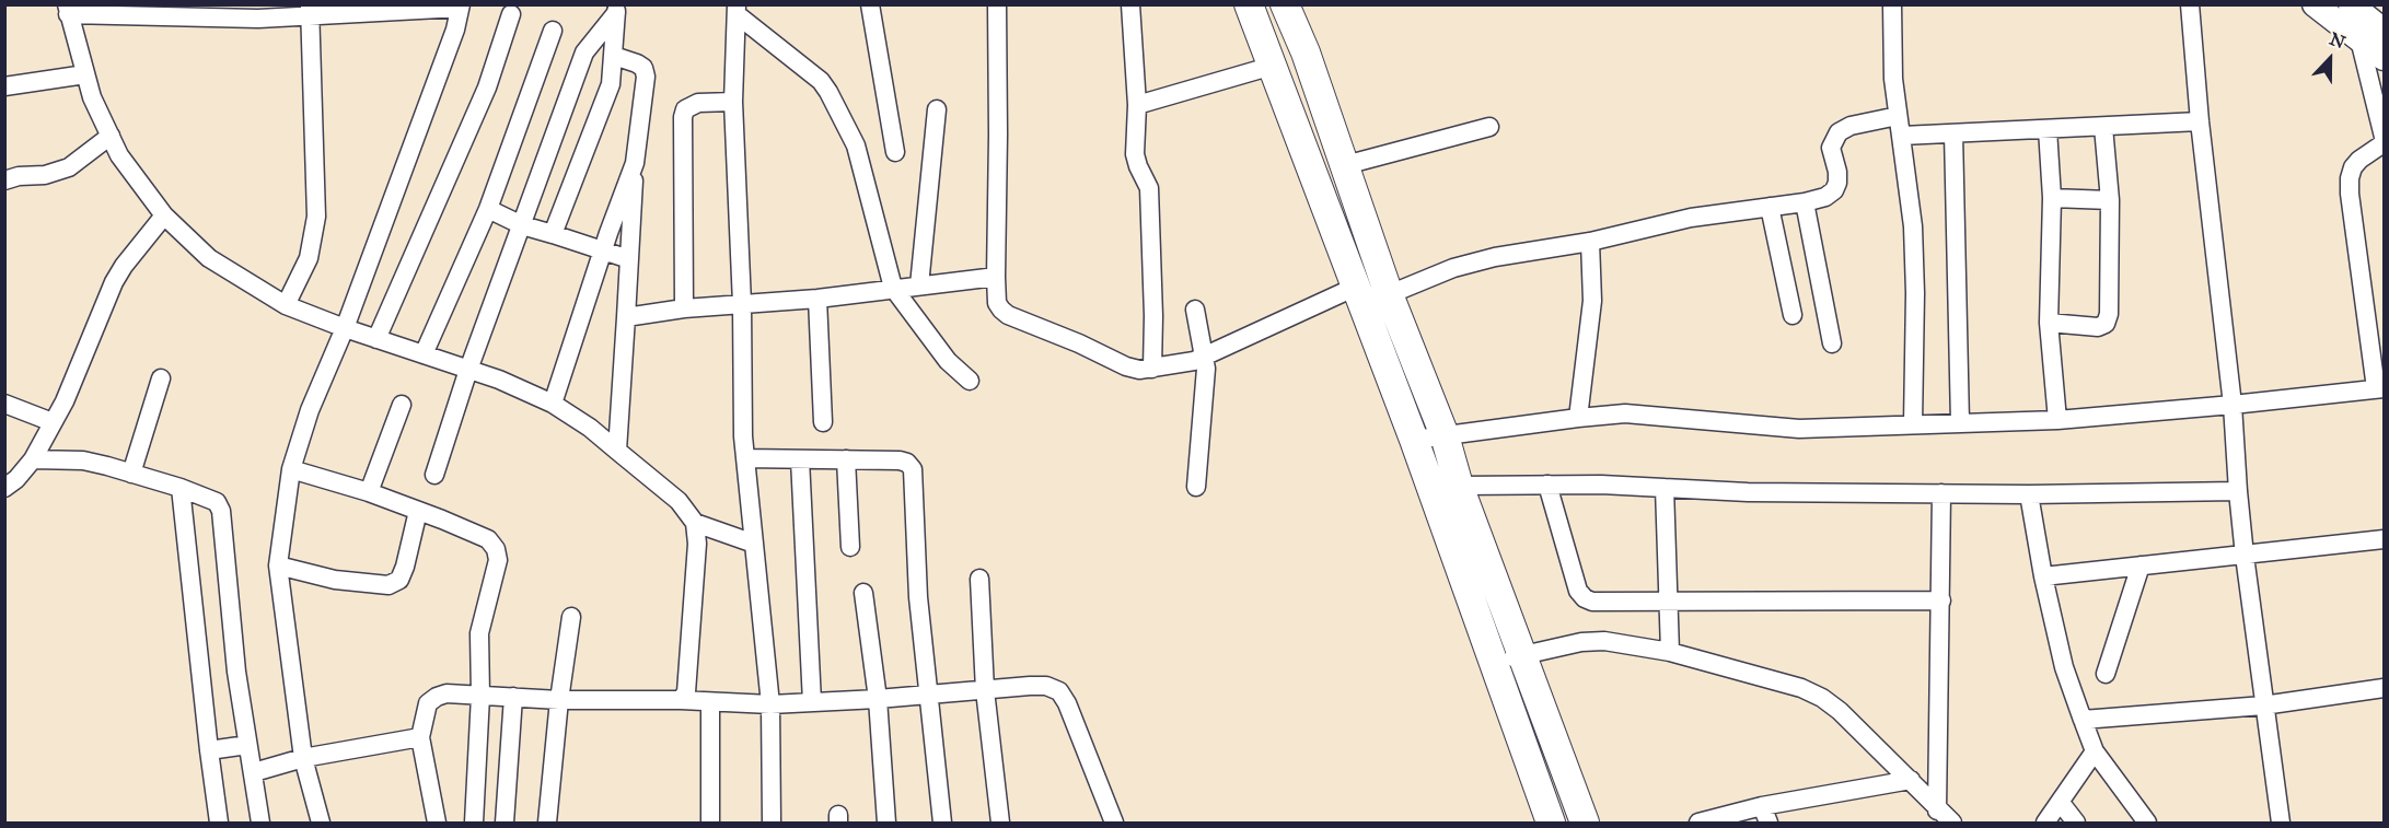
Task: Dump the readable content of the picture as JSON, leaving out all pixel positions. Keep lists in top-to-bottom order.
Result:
{
  "north": "top"
}
